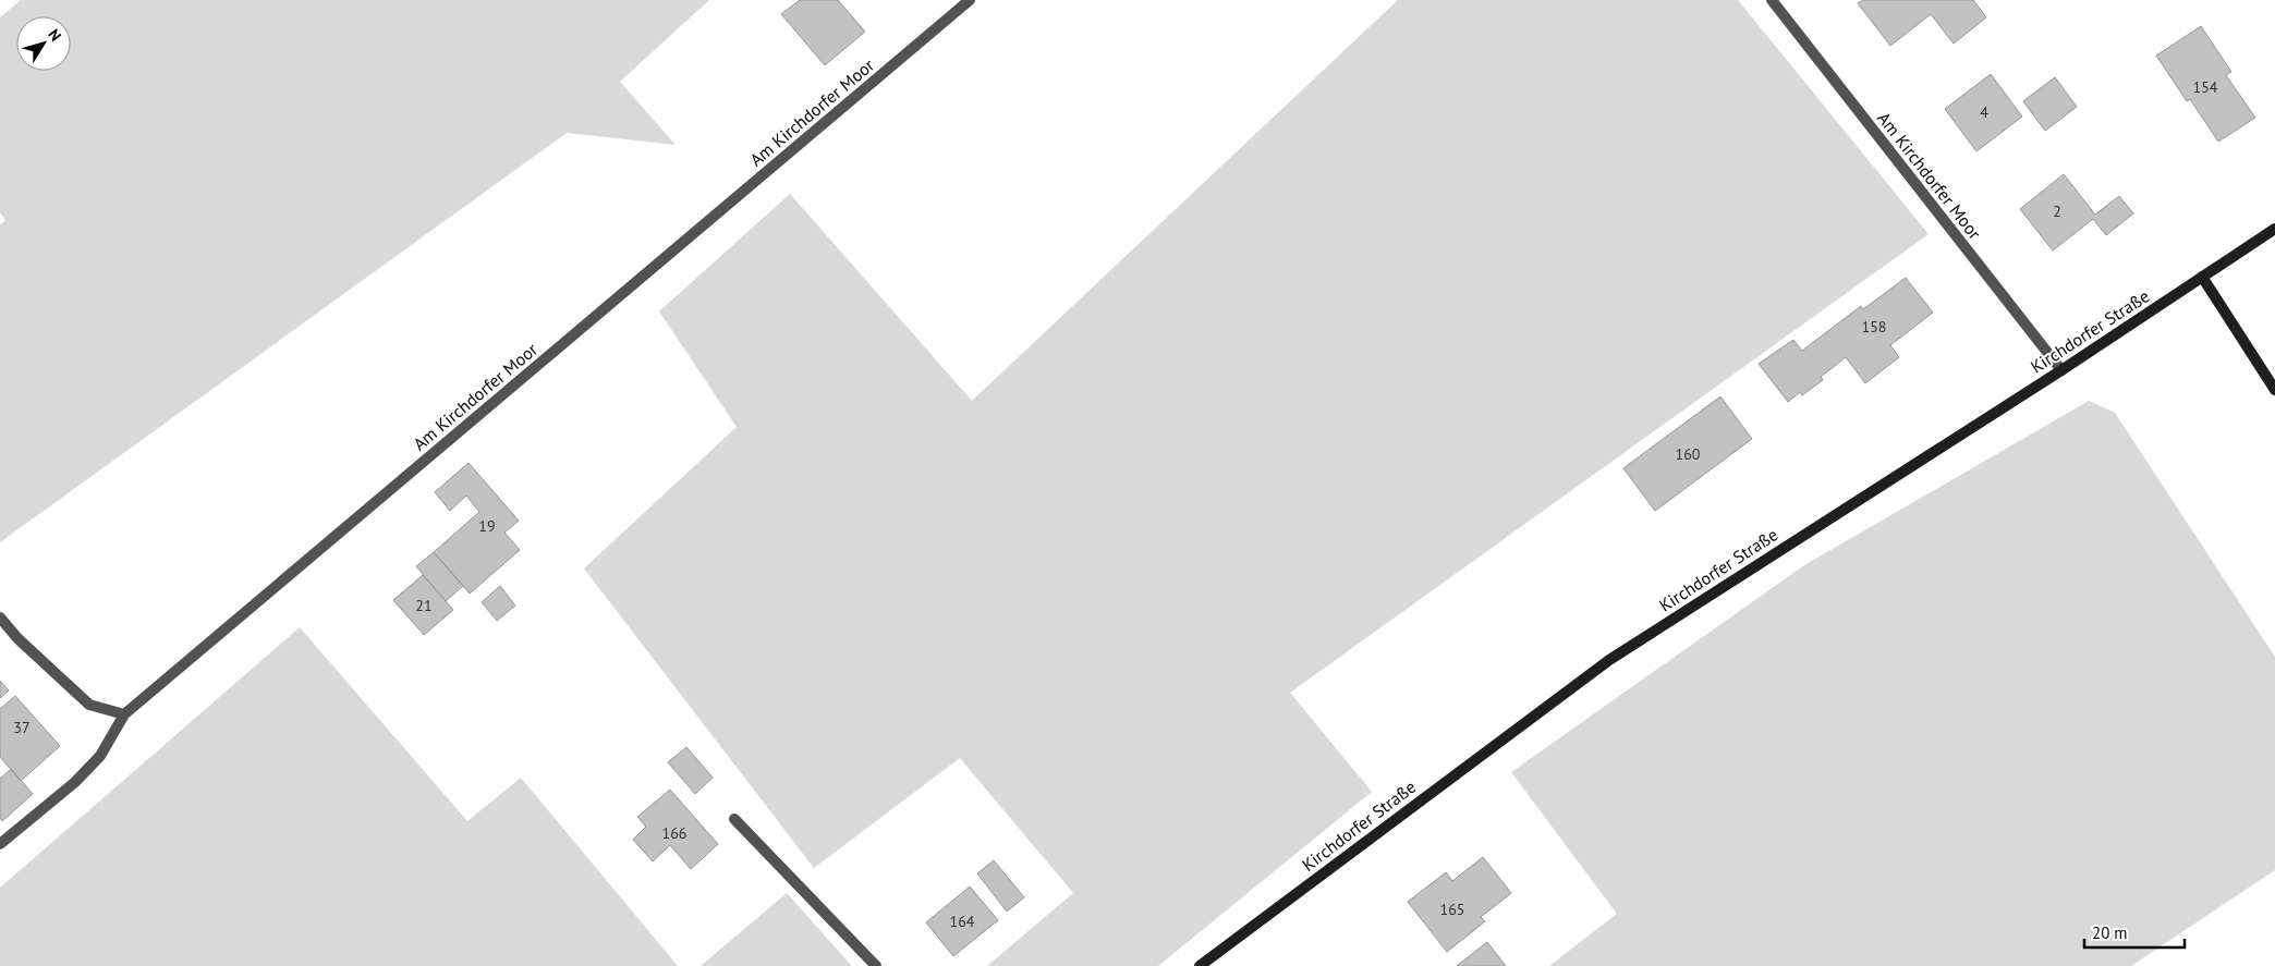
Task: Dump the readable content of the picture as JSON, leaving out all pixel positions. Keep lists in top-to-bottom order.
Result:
{
  "streets": {
    "street": ["Am Kirchdorfer Moor", "Kirchdorfer Straße"]
  },
  "crossings": [
    ["Am Kirchdorfer Moor", "Kirchdorfer Straße"]
  ],
  "house_numbers": [
    "154",
    "4",
    "2",
    "158",
    "160",
    "19",
    "21",
    "37",
    "166",
    "165",
    "164"
  ],
  "scale_bar": "20 m",
  "north": "top right"
}
